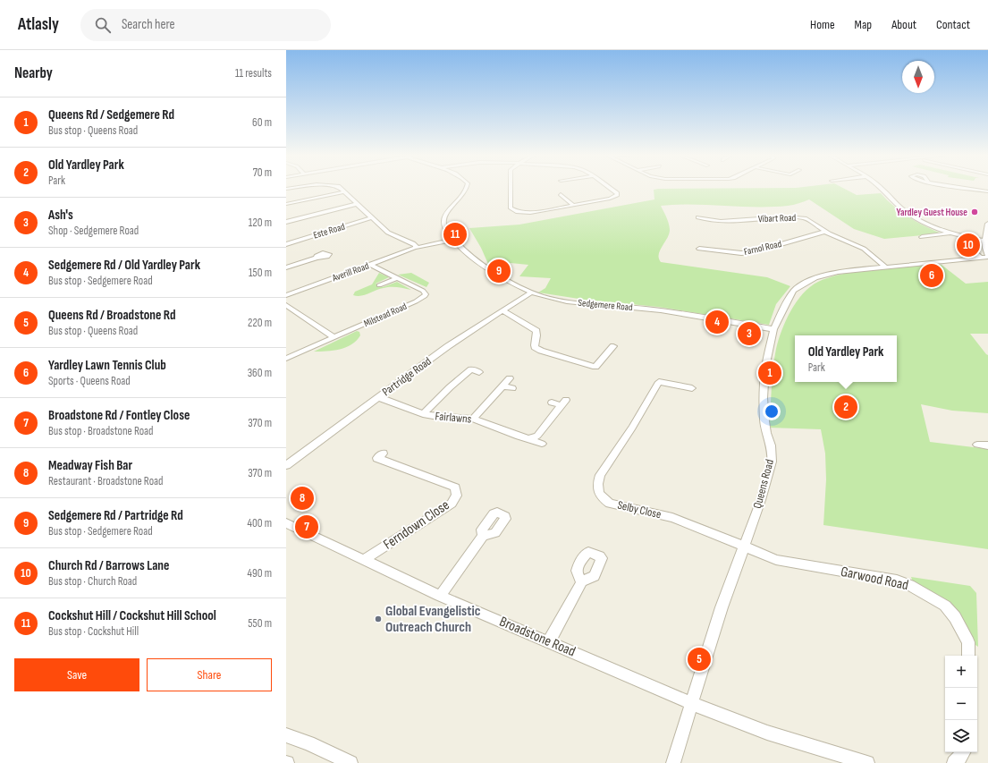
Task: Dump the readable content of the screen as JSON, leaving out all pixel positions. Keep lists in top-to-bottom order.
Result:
{
  "streets": {
    "street": [
      "Vibart Road",
      "Este Road",
      "Farnol Road",
      "Averill Road",
      "Sedgemere Road",
      "Milstead Road",
      "Partridge Road",
      "Fairlawns",
      "Queens Road",
      "Selby Close",
      "Ferndown Close",
      "Garwood Road",
      "Broadstone Road"
    ]
  },
  "crossings": [
    ["Vibart Road", "Farnol Road"],
    ["Vibart Road", "Queens Road"],
    ["Averill Road", "Sedgemere Road"],
    ["Averill Road", "Milstead Road"],
    ["Sedgemere Road", "Partridge Road"],
    ["Sedgemere Road", "Queens Road"],
    ["Partridge Road", "Fairlawns"],
    ["Queens Road", "Selby Close"],
    ["Queens Road", "Garwood Road"],
    ["Queens Road", "Broadstone Road"],
    ["Selby Close", "Garwood Road"],
    ["Ferndown Close", "Broadstone Road"]
  ],
  "places": ["Yardley Guest House", "Global Evangelistic Outreach Church"],
  "north": "bottom",
  "page": {
    "header": "Atlasly",
    "search": "Search here",
    "nav": [
      "Home",
      "Map",
      "About",
      "Contact"
    ],
    "heading": ["Nearby", "11 results"],
    "list": [
      {
        "mark": "1",
        "name": "Queens Rd / Sedgemere Rd",
        "note": "Bus stop · Queens Road",
        "value": "60 m"
      },
      {
        "mark": "2",
        "name": "Old Yardley Park",
        "note": "Park",
        "value": "70 m"
      },
      {
        "mark": "3",
        "name": "Ash's",
        "note": "Shop · Sedgemere Road",
        "value": "120 m"
      },
      {
        "mark": "4",
        "name": "Sedgemere Rd / Old Yardley Park",
        "note": "Bus stop · Sedgemere Road",
        "value": "150 m"
      },
      {
        "mark": "5",
        "name": "Queens Rd / Broadstone Rd",
        "note": "Bus stop · Queens Road",
        "value": "220 m"
      },
      {
        "mark": "6",
        "name": "Yardley Lawn Tennis Club",
        "note": "Sports · Queens Road",
        "value": "360 m"
      },
      {
        "mark": "7",
        "name": "Broadstone Rd / Fontley Close",
        "note": "Bus stop · Broadstone Road",
        "value": "370 m"
      },
      {
        "mark": "8",
        "name": "Meadway Fish Bar",
        "note": "Restaurant · Broadstone Road",
        "value": "370 m"
      },
      {
        "mark": "9",
        "name": "Sedgemere Rd / Partridge Rd",
        "note": "Bus stop · Sedgemere Road",
        "value": "400 m"
      },
      {
        "mark": "10",
        "name": "Church Rd / Barrows Lane",
        "note": "Bus stop · Church Road",
        "value": "490 m"
      },
      {
        "mark": "11",
        "name": "Cockshut Hill / Cockshut Hill School",
        "note": "Bus stop · Cockshut Hill",
        "value": "550 m"
      }
    ],
    "pins": [
      "11",
      "10",
      "9",
      "6",
      "4",
      "3",
      "1",
      "2",
      "8",
      "7",
      "5"
    ],
    "popup": ["Old Yardley Park", "Park"],
    "buttons": ["Save", "Share"],
    "map_buttons": ["+", "−"]
  }
}
